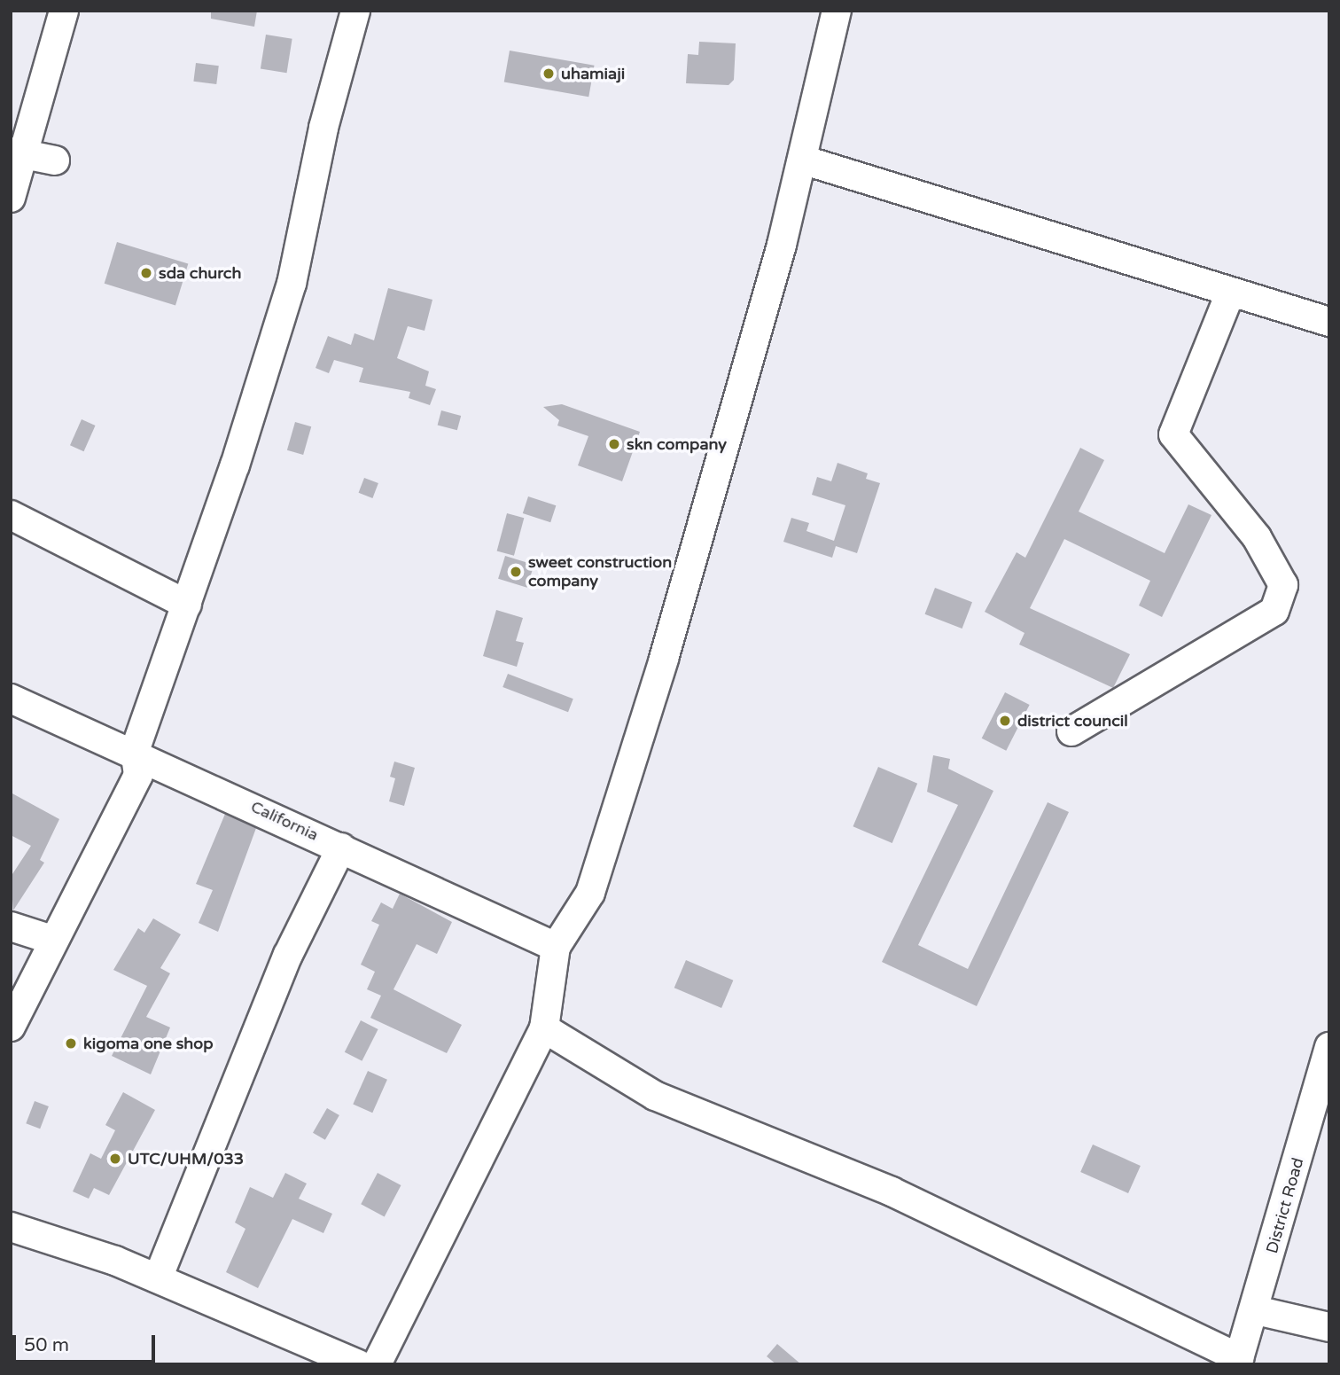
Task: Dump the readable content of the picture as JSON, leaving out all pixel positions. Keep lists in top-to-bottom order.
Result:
{
  "streets": {
    "street": ["California", "District Road"]
  },
  "places": [
    "uhamiaji",
    "sda church",
    "skn company",
    "sweet construction company",
    "district council",
    "kigoma one shop",
    "UTC/UHM/033"
  ],
  "scale_bar": "50 m"
}
